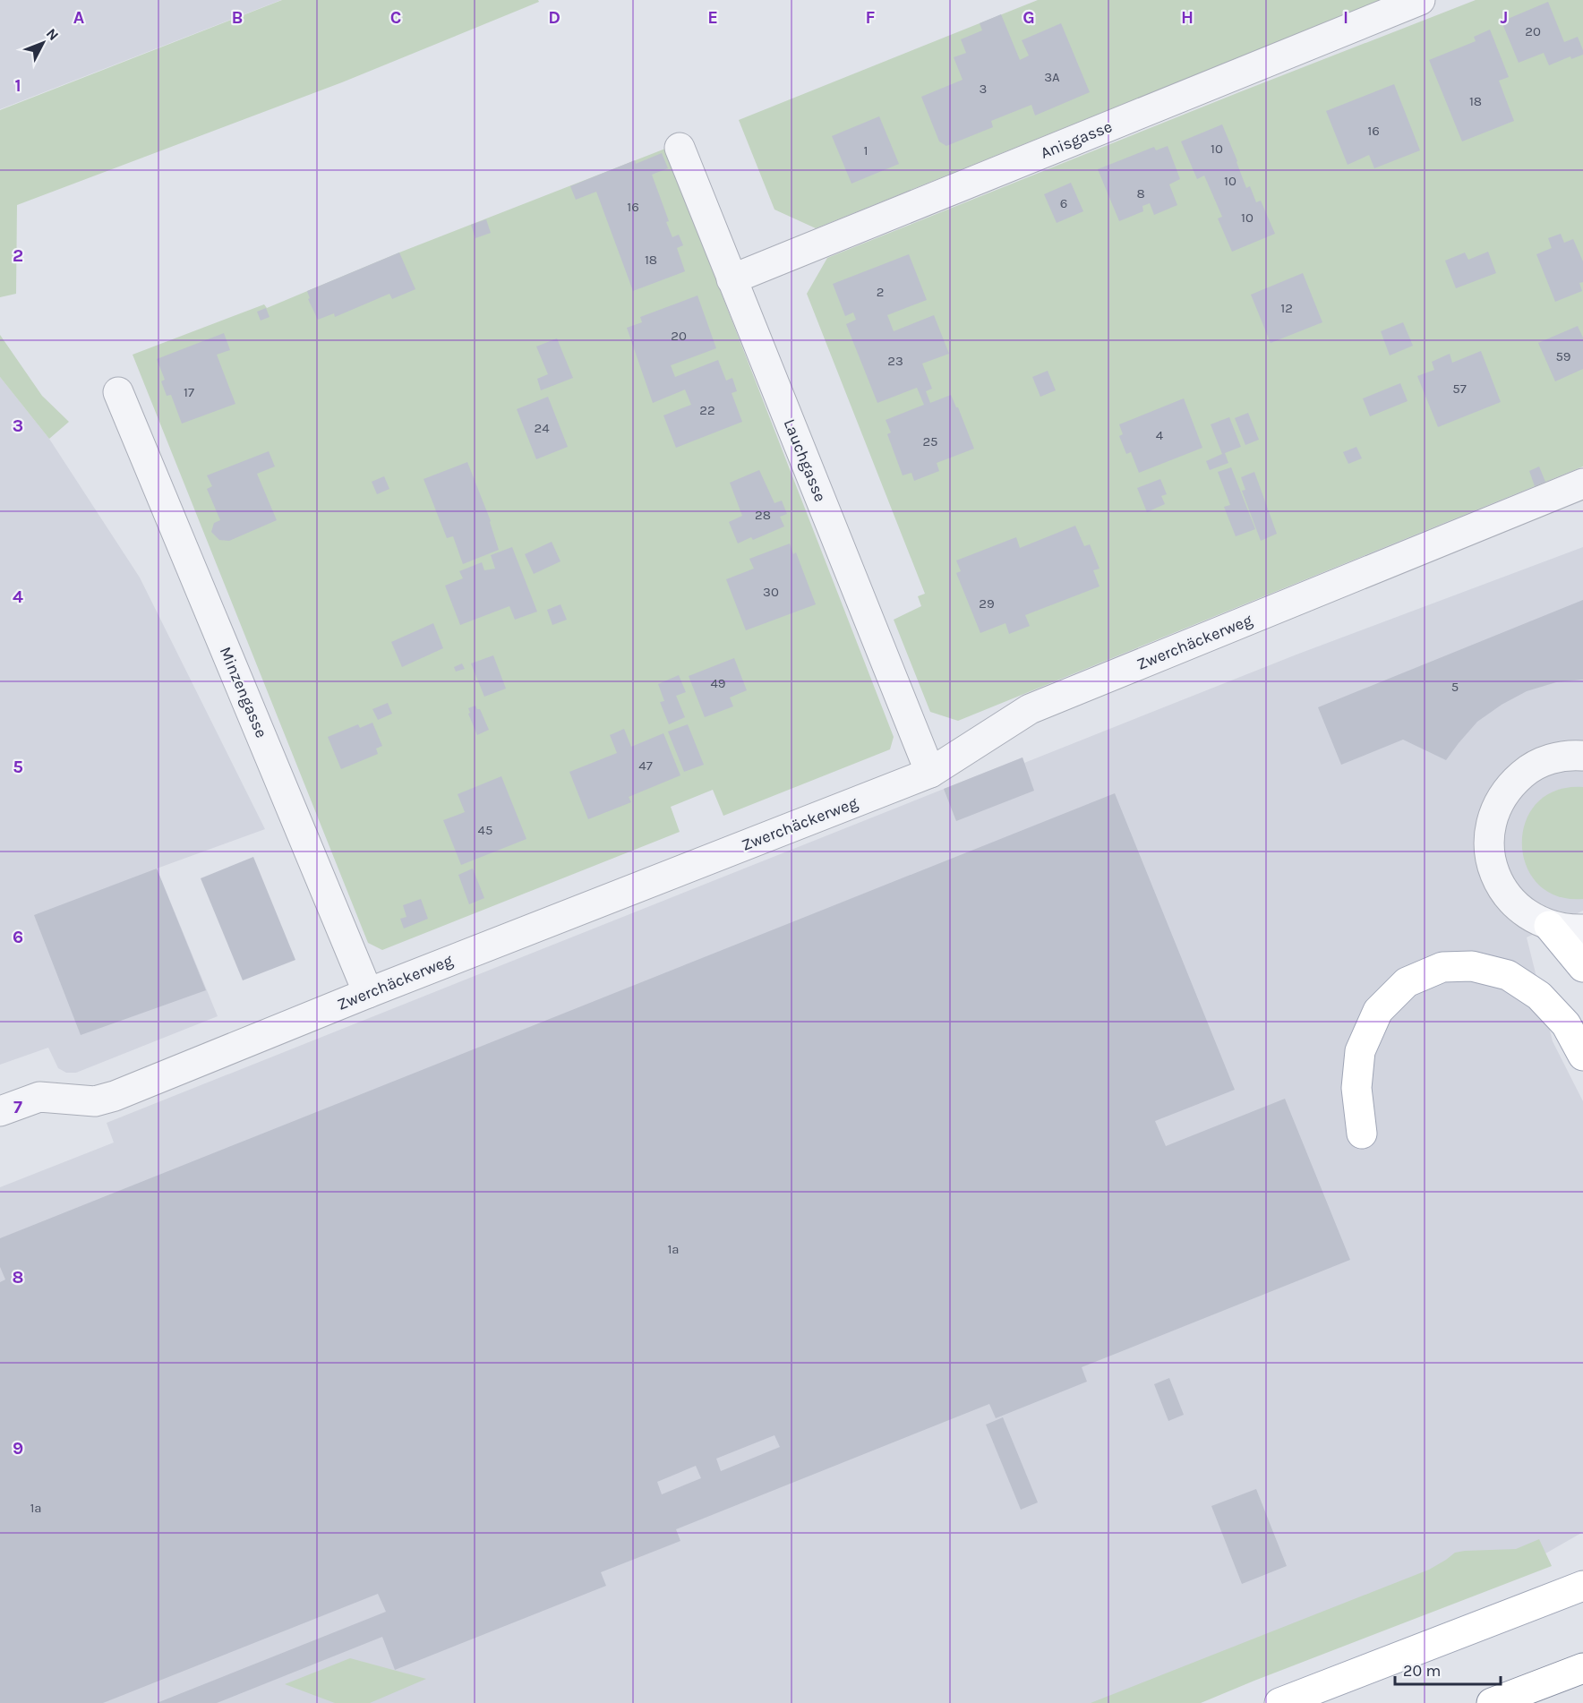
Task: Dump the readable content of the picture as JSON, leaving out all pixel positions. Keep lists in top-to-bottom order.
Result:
{
  "streets": {
    "street": [
      "Anisgasse",
      "Lauchgasse",
      "Zwerchäckerweg",
      "Minzengasse"
    ]
  },
  "crossings": [
    ["Anisgasse", "Lauchgasse"],
    ["Lauchgasse", "Zwerchäckerweg"],
    ["Zwerchäckerweg", "Minzengasse"]
  ],
  "house_numbers": [
    "20",
    "3A",
    "3",
    "18",
    "16",
    "10",
    "1",
    "10",
    "8",
    "6",
    "16",
    "10",
    "18",
    "2",
    "12",
    "20",
    "59",
    "23",
    "57",
    "17",
    "22",
    "24",
    "4",
    "25",
    "28",
    "30",
    "29",
    "49",
    "5",
    "47",
    "45",
    "1a",
    "1a"
  ],
  "scale_bar": "20 m",
  "north": "top right",
  "grid": {
    "columns": [
      "A",
      "B",
      "C",
      "D",
      "E",
      "F",
      "G",
      "H",
      "I",
      "J"
    ],
    "rows": [
      "1",
      "2",
      "3",
      "4",
      "5",
      "6",
      "7",
      "8",
      "9"
    ]
  }
}
